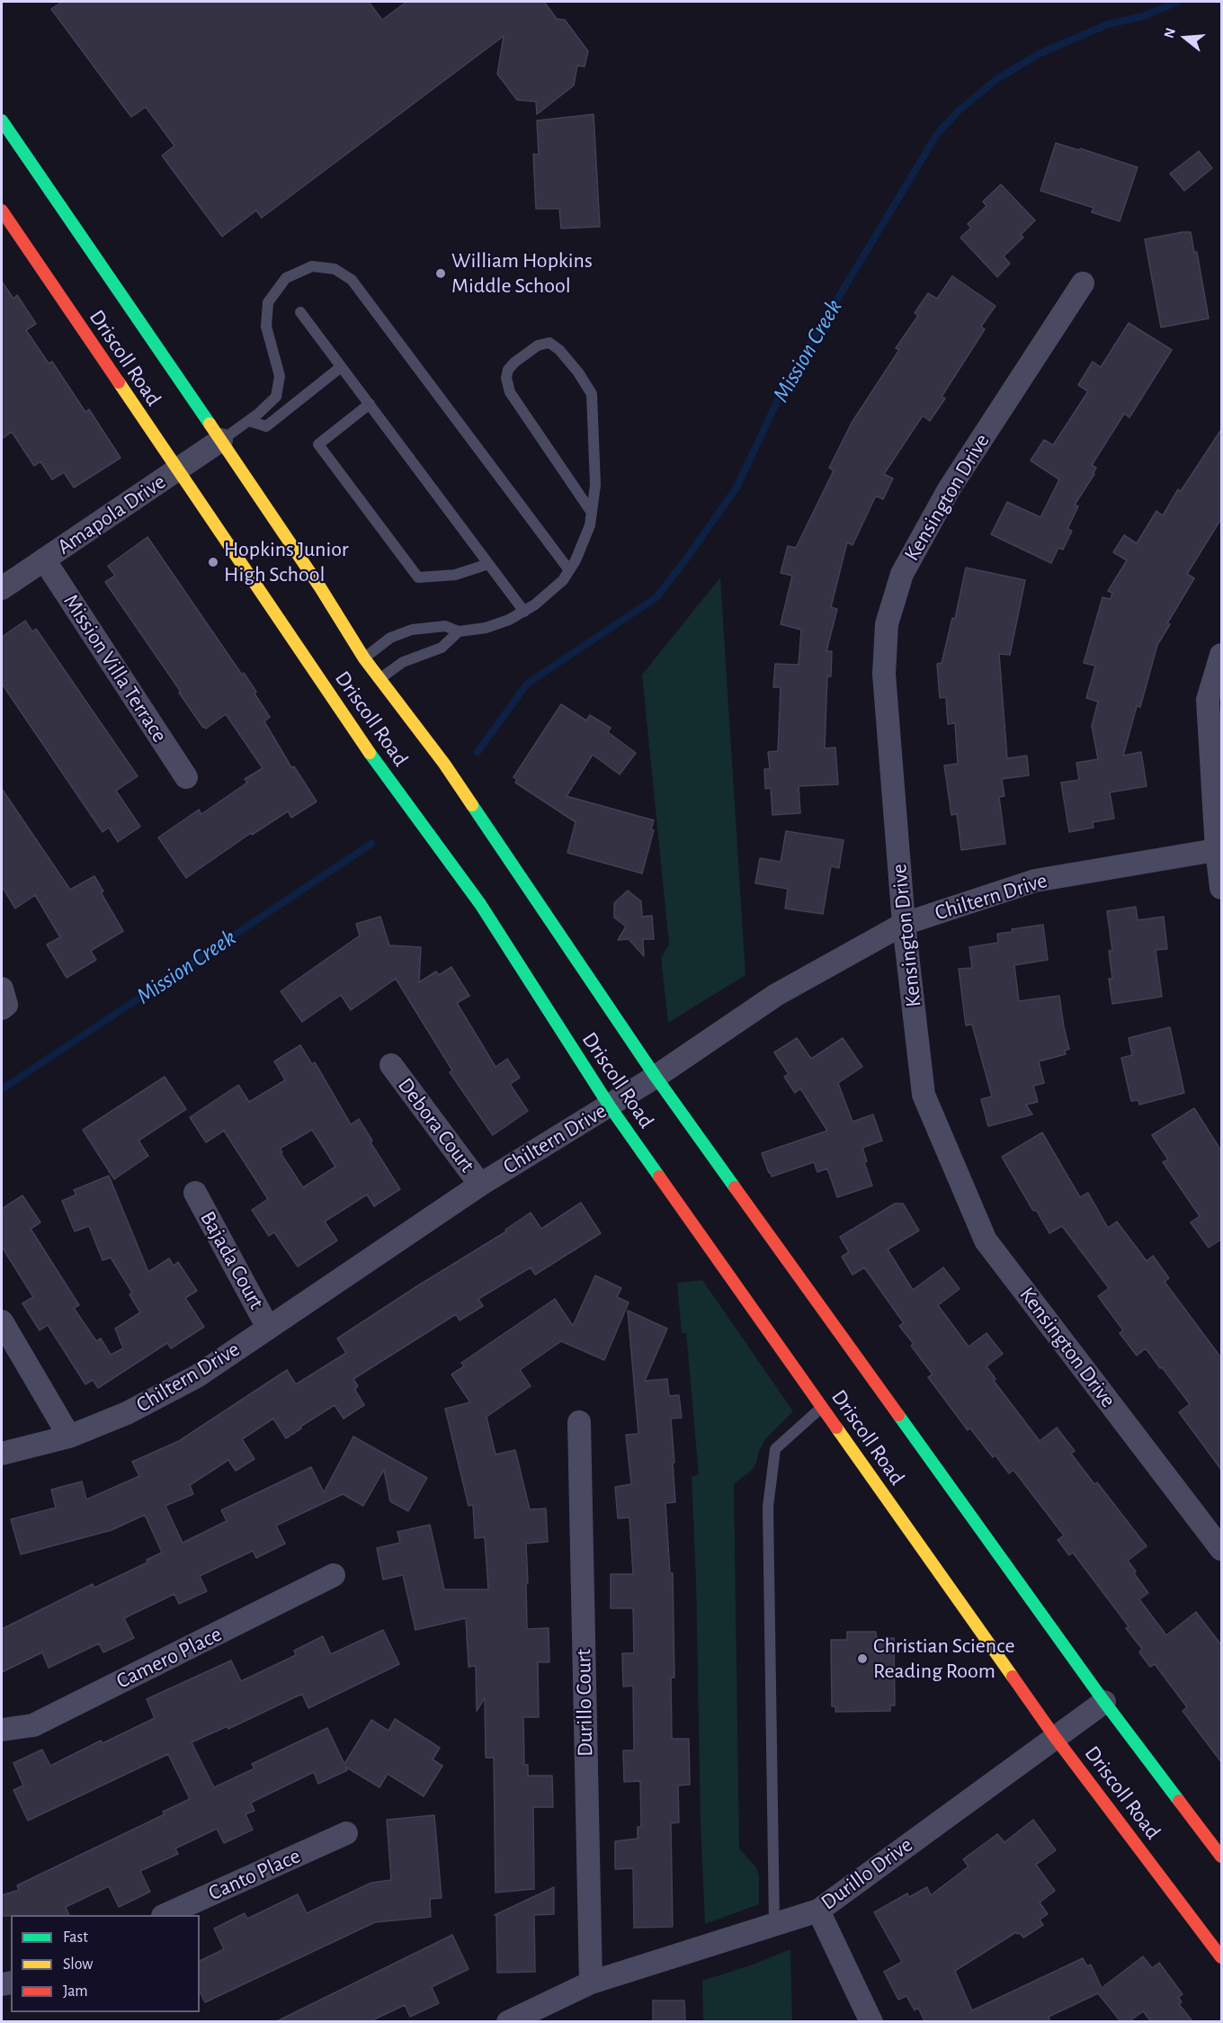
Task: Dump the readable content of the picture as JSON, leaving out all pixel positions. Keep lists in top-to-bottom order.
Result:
{
  "streets": {
    "street": [
      "Driscoll Road",
      "Kensington Drive",
      "Amapola Drive",
      "Mission Villa Terrace",
      "Chiltern Drive",
      "Debora Court",
      "Bajada Court",
      "Camero Place",
      "Durillo Court",
      "Durillo Drive",
      "Canto Place"
    ]
  },
  "crossings": [
    ["Driscoll Road", "Amapola Drive"],
    ["Driscoll Road", "Chiltern Drive"],
    ["Driscoll Road", "Durillo Drive"],
    ["Kensington Drive", "Chiltern Drive"],
    ["Amapola Drive", "Mission Villa Terrace"],
    ["Chiltern Drive", "Debora Court"],
    ["Chiltern Drive", "Bajada Court"],
    ["Durillo Court", "Durillo Drive"]
  ],
  "water": ["Mission Creek"],
  "places": ["William Hopkins Middle School", "Hopkins Junior High School", "Christian Science Reading Room"],
  "legend": ["Fast", "Slow", "Jam"],
  "north": "left"
}
